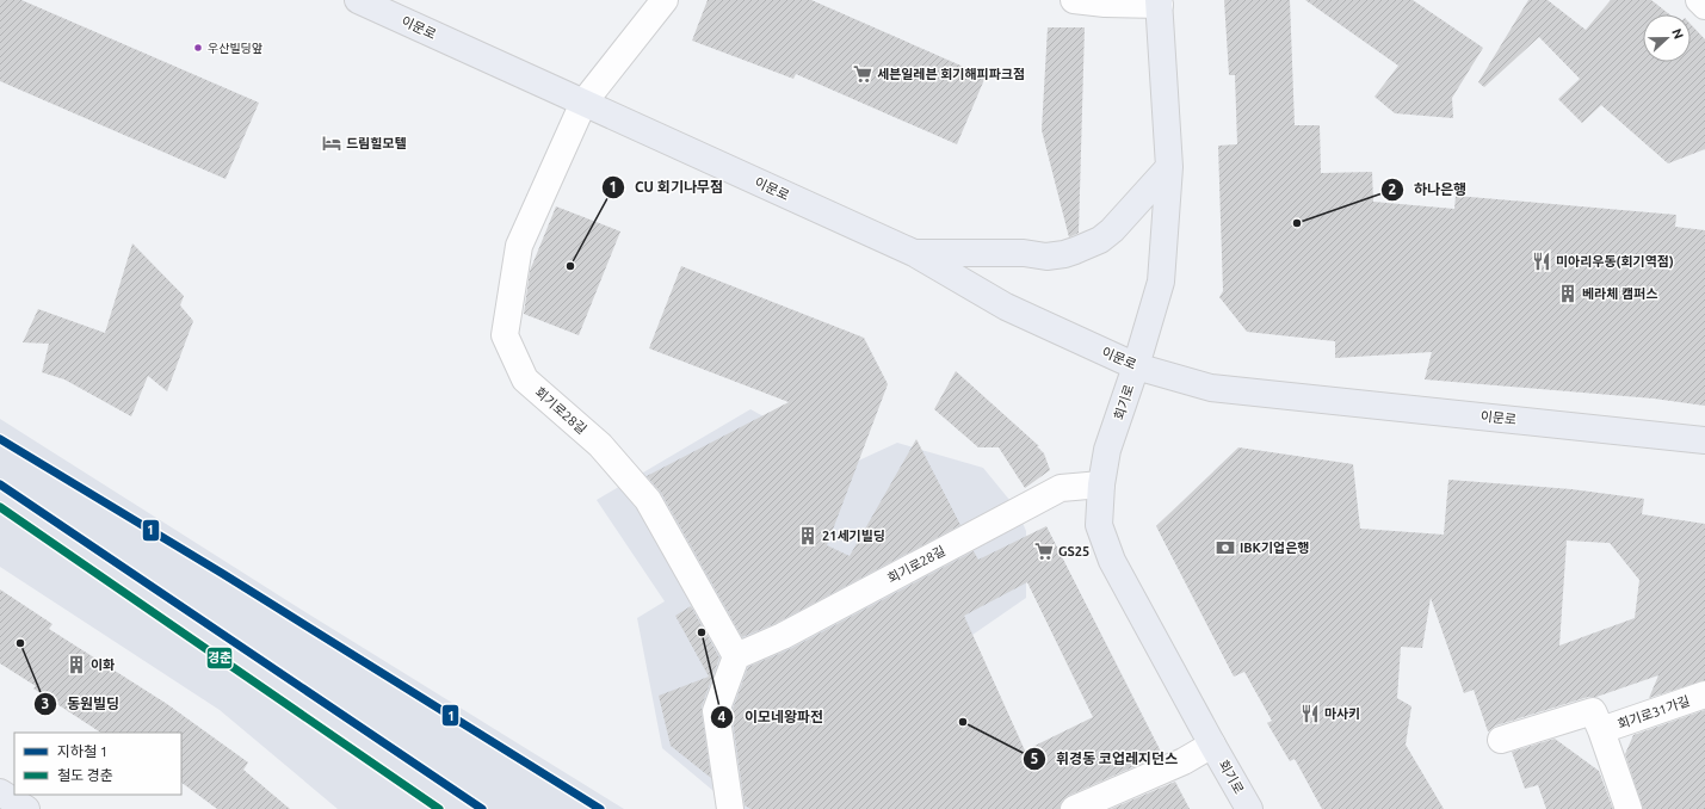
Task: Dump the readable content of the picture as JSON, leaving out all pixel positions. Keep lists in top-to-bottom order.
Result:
{
  "streets": {
    "main road": ["이문로", "회기로"],
    "street": ["회기로28길", "회기로31가길"]
  },
  "crossings": [
    ["이문로", "회기로"],
    ["이문로", "회기로28길"],
    ["회기로", "회기로28길"]
  ],
  "places": {
    "other": [
      "우산빌딩앞",
      "하나은행",
      "CU 회기나무점",
      "이모네왕파전",
      "동원빌딩",
      "휘경동 코업레지던스"
    ],
    "supermarket": ["세븐일레븐 회기해피파크점", "GS25"],
    "hotel": ["드림힐모텔"],
    "restaurant": ["미아리우동(회기역점)", "마사키"],
    "building": ["베라체 캠퍼스", "21세기빌딩", "이화"],
    "bank": ["IBK기업은행"]
  },
  "lines": ["metro line 1", "rail line 경춘"],
  "legend": ["지하철 1", "철도 경춘"],
  "north": "right"
}
